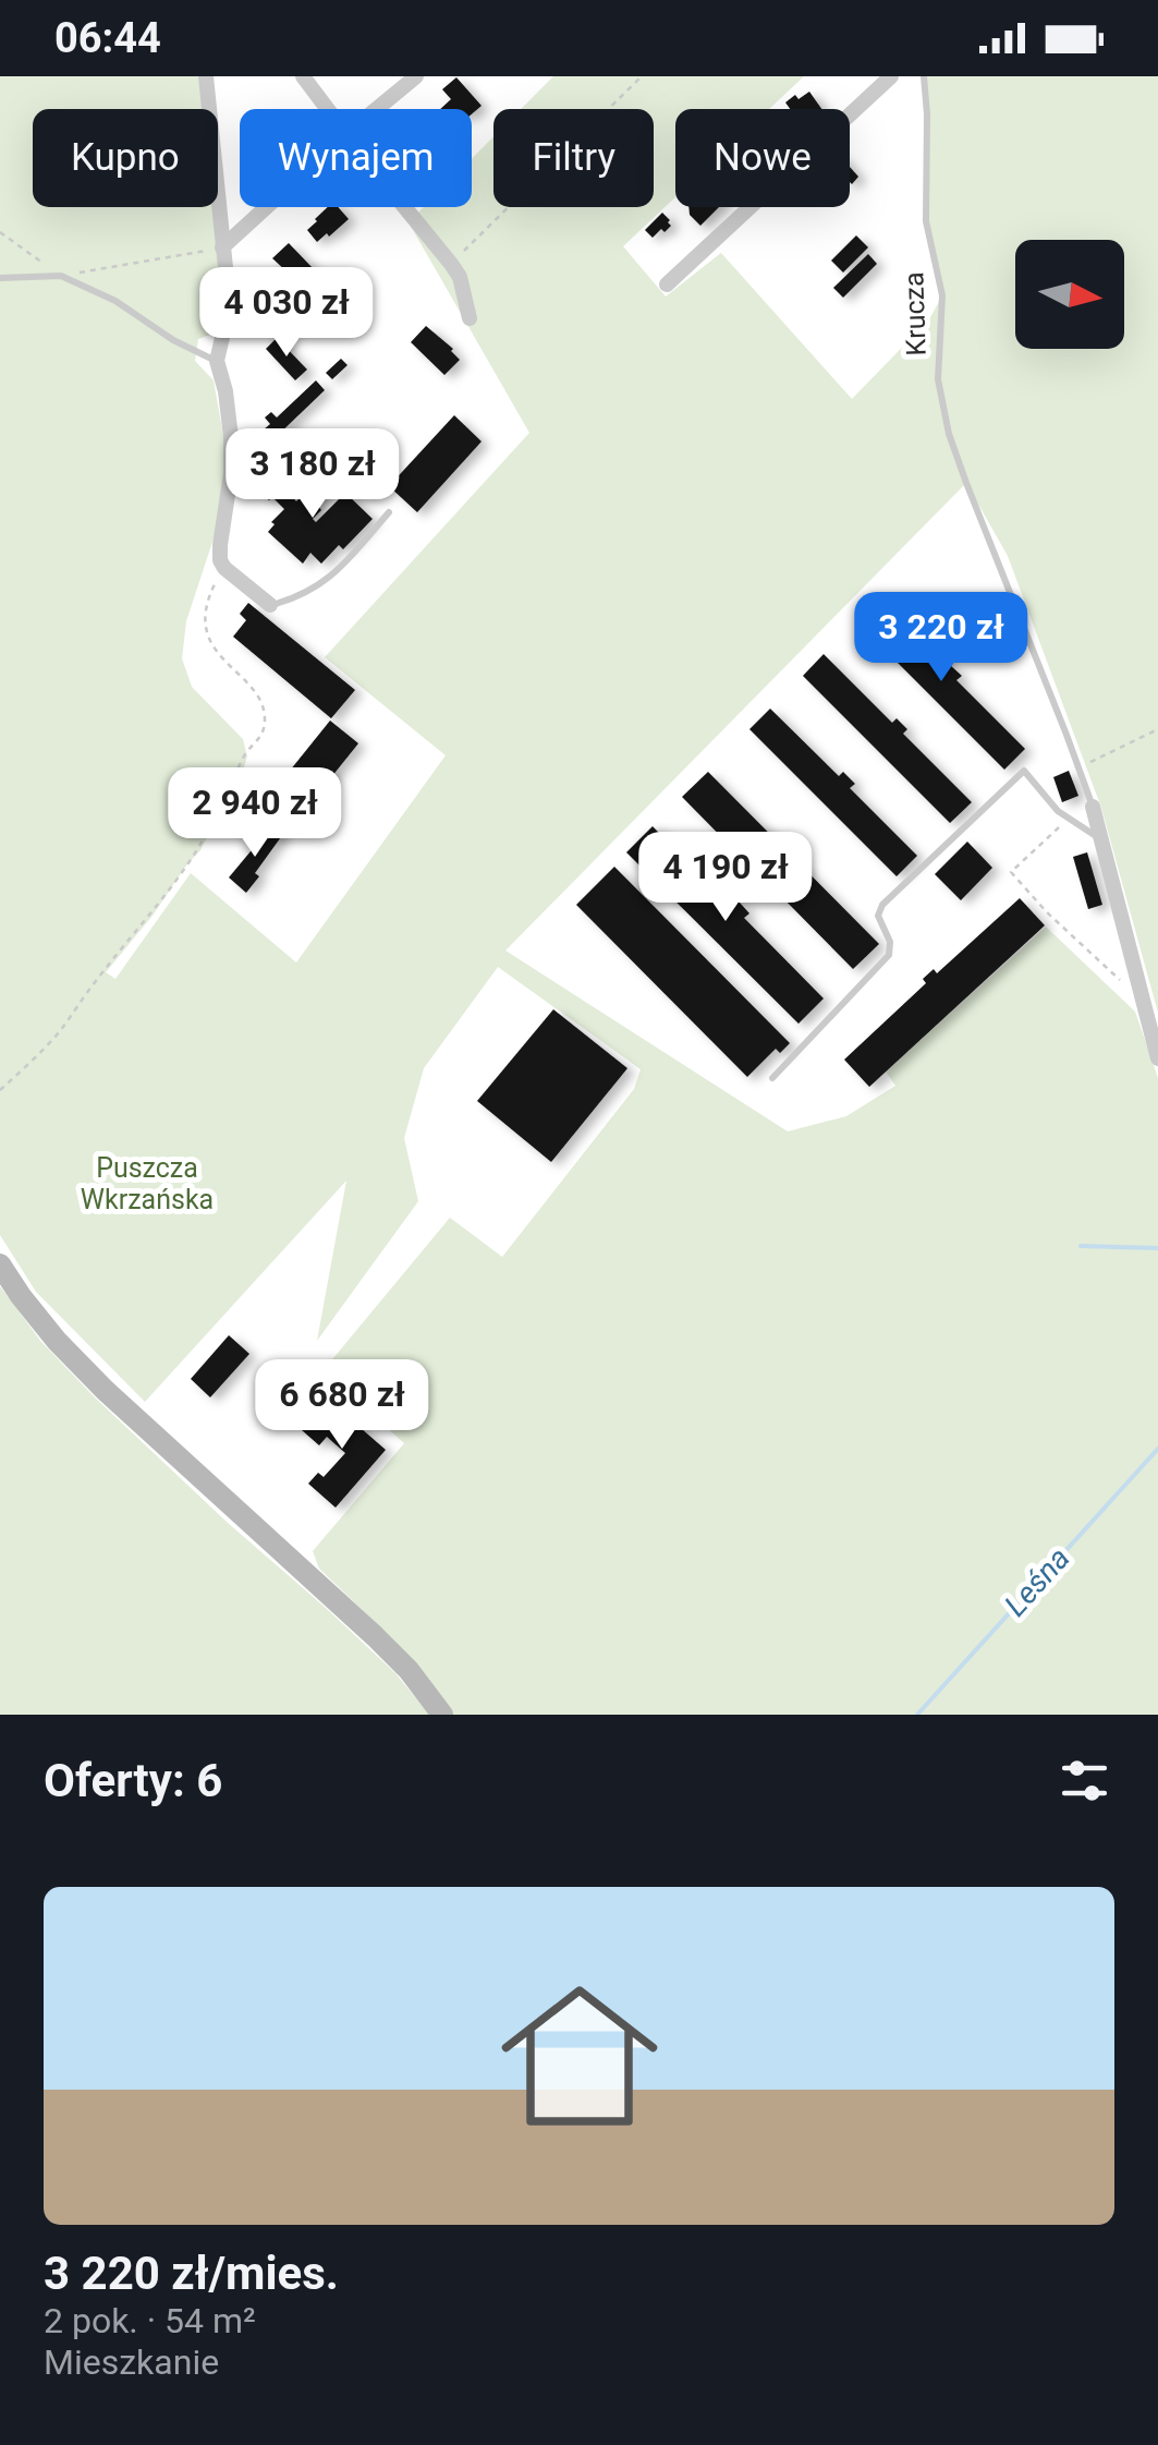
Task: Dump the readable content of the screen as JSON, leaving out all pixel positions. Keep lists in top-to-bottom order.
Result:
{
  "streets": {
    "lane": ["Krucza"]
  },
  "water": ["Leśna"],
  "parks": ["Puszcza Wkrzańska"],
  "north": "right",
  "page": {
    "status": "06:44",
    "chip": [
      "Kupno",
      "Wynajem",
      "Filtry",
      "Nowe"
    ],
    "price": [
      "4 030 zł",
      "3 180 zł",
      "3 220 zł",
      "2 940 zł",
      "4 190 zł",
      "6 680 zł"
    ],
    "heading": "Oferty: 6",
    "list": [
      {
        "name": "3 220 zł/mies.",
        "note": "2 pok. · 54 m² · Mieszkanie"
      }
    ]
  }
}
